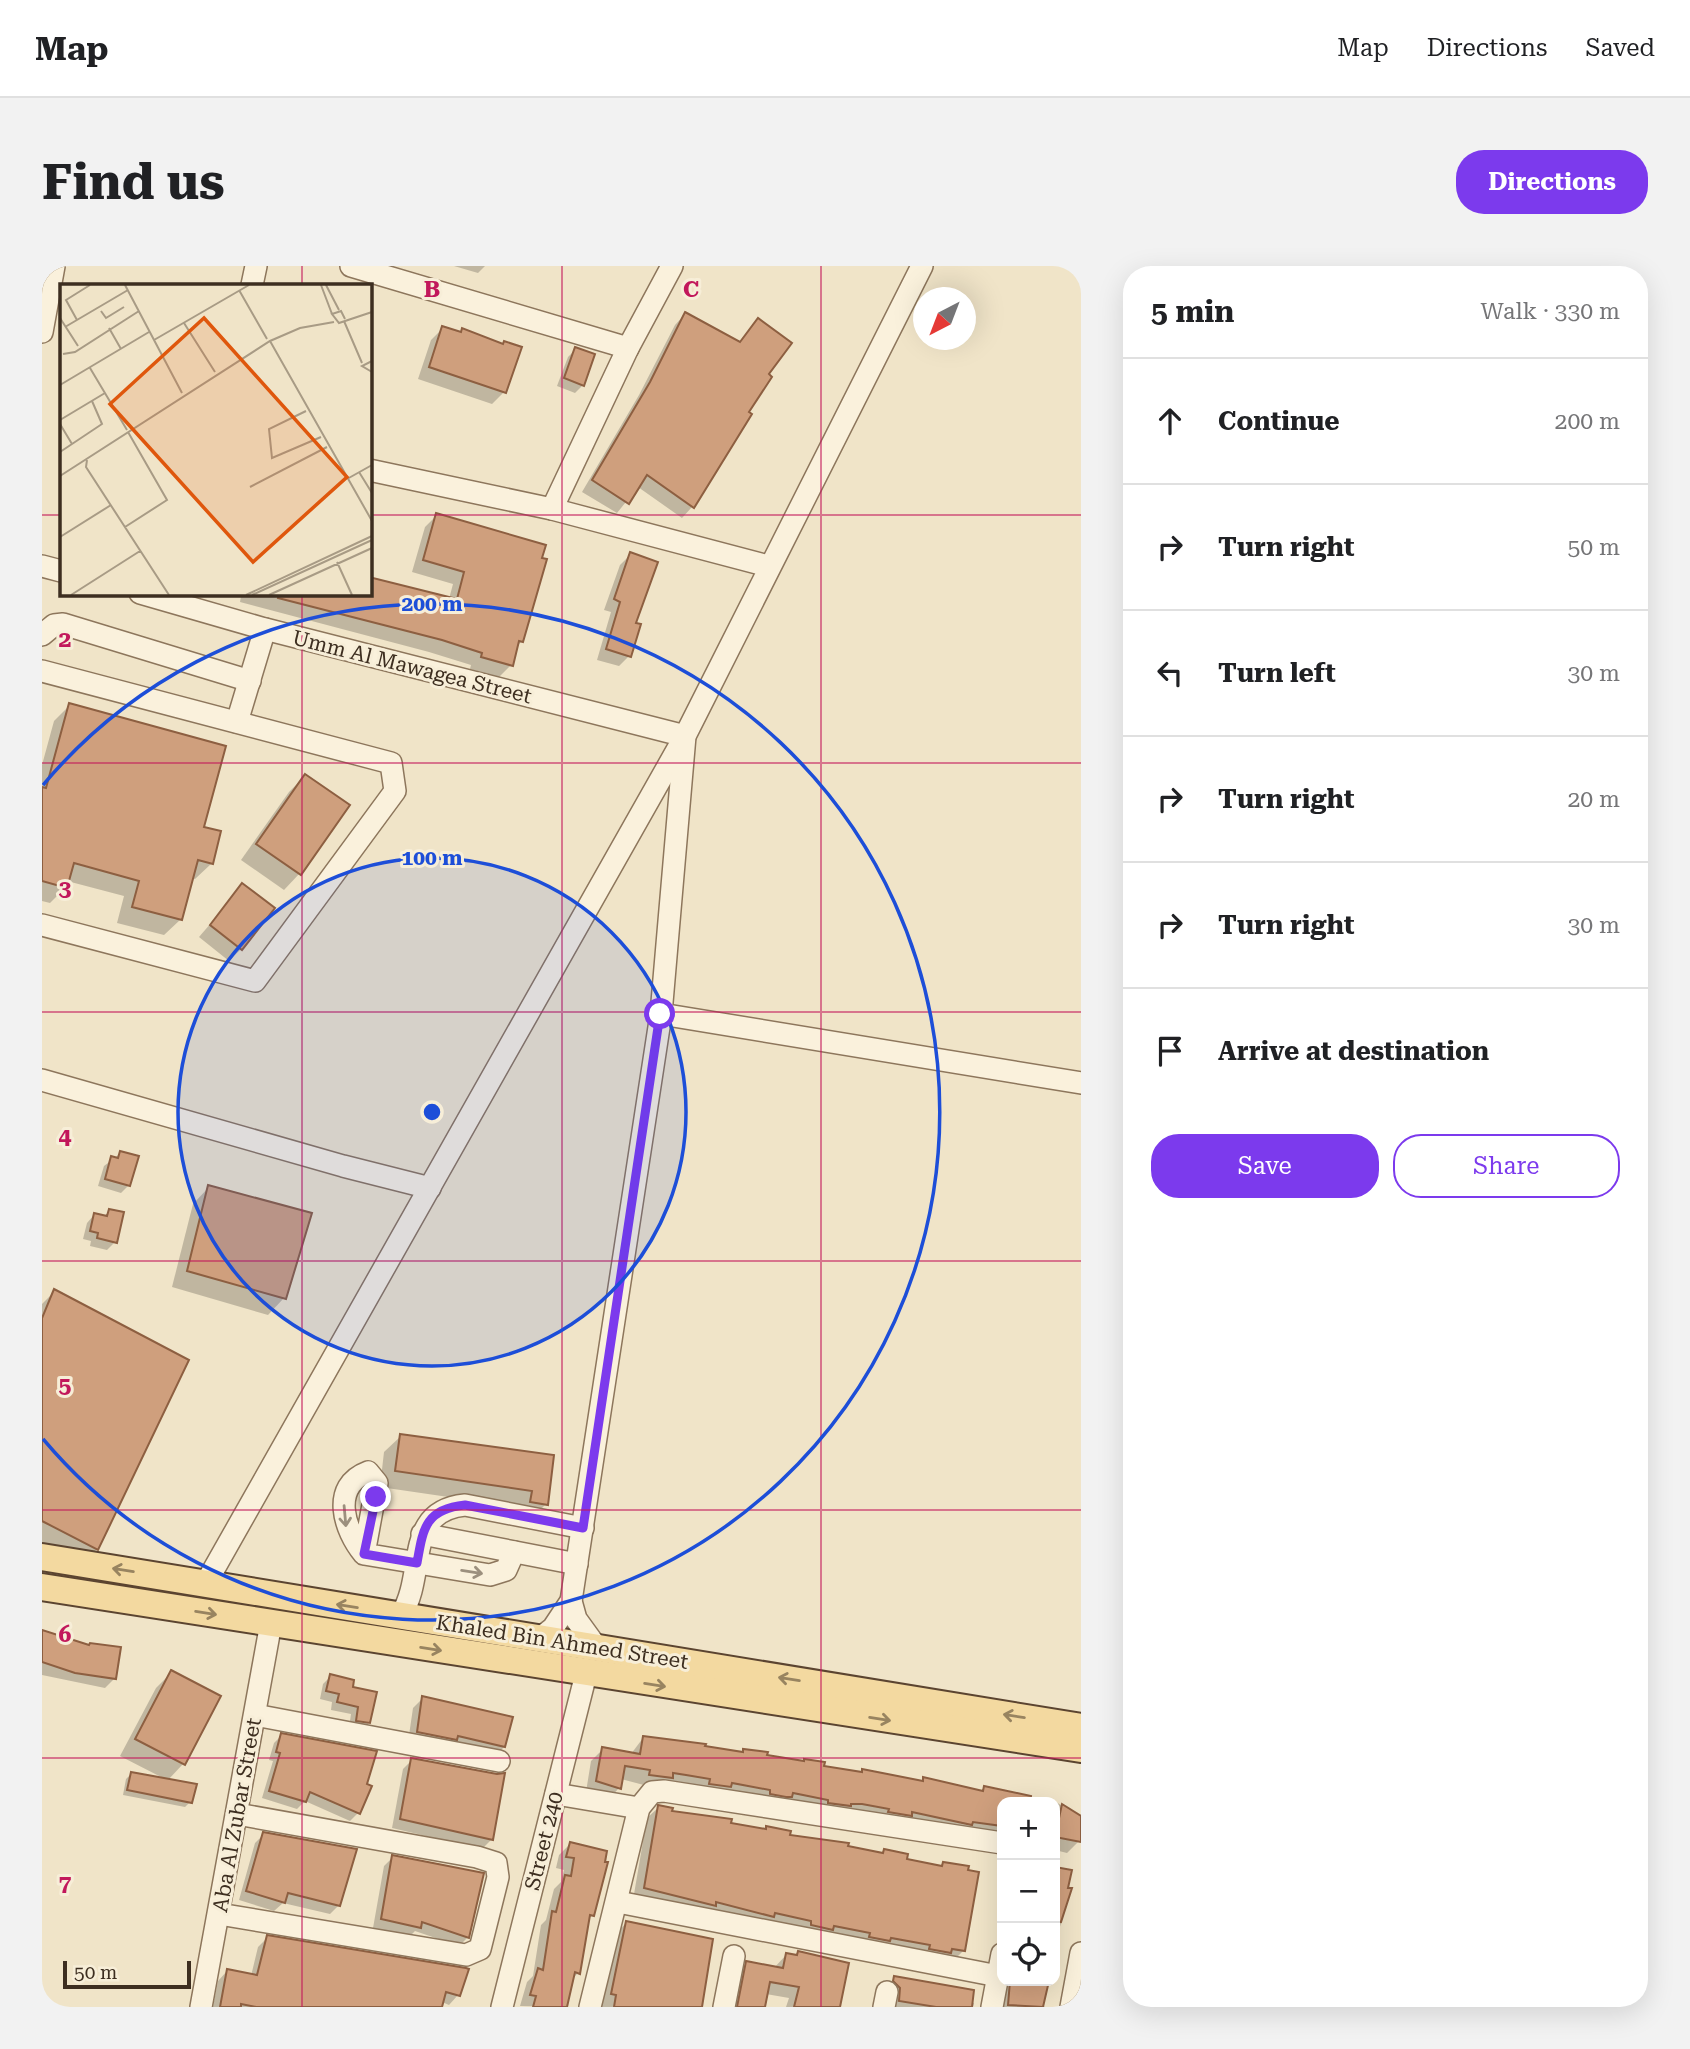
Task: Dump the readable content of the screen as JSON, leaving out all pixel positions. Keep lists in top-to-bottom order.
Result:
{
  "streets": {
    "main road": ["Khaled Bin Ahmed Street"],
    "street": ["Umm Al Mawagea Street", "Aba Al Zubar Street", "Street 240"]
  },
  "crossings": [
    ["Khaled Bin Ahmed Street", "Aba Al Zubar Street"],
    ["Khaled Bin Ahmed Street", "Street 240"]
  ],
  "scale_bar": "50 m",
  "north": "bottom left",
  "page": {
    "header": "Map",
    "nav": ["Map", "Directions", "Saved"],
    "buttons": [
      "Directions",
      ["Save", "Share"]
    ],
    "title": "Find us",
    "heading": ["5 min", "Walk · 330 m"],
    "list": [
      ["Continue", "200 m"],
      ["Turn right", "50 m"],
      ["Turn left", "30 m"],
      ["Turn right", "20 m"],
      ["Turn right", "30 m"],
      "Arrive at destination"
    ],
    "map_buttons": ["+", "−"],
    "scale": "50 m"
  },
  "grid": {
    "columns": ["B", "C"],
    "rows": [
      "2",
      "3",
      "4",
      "5",
      "6",
      "7"
    ]
  },
  "rings": ["200 m", "100 m"]
}
